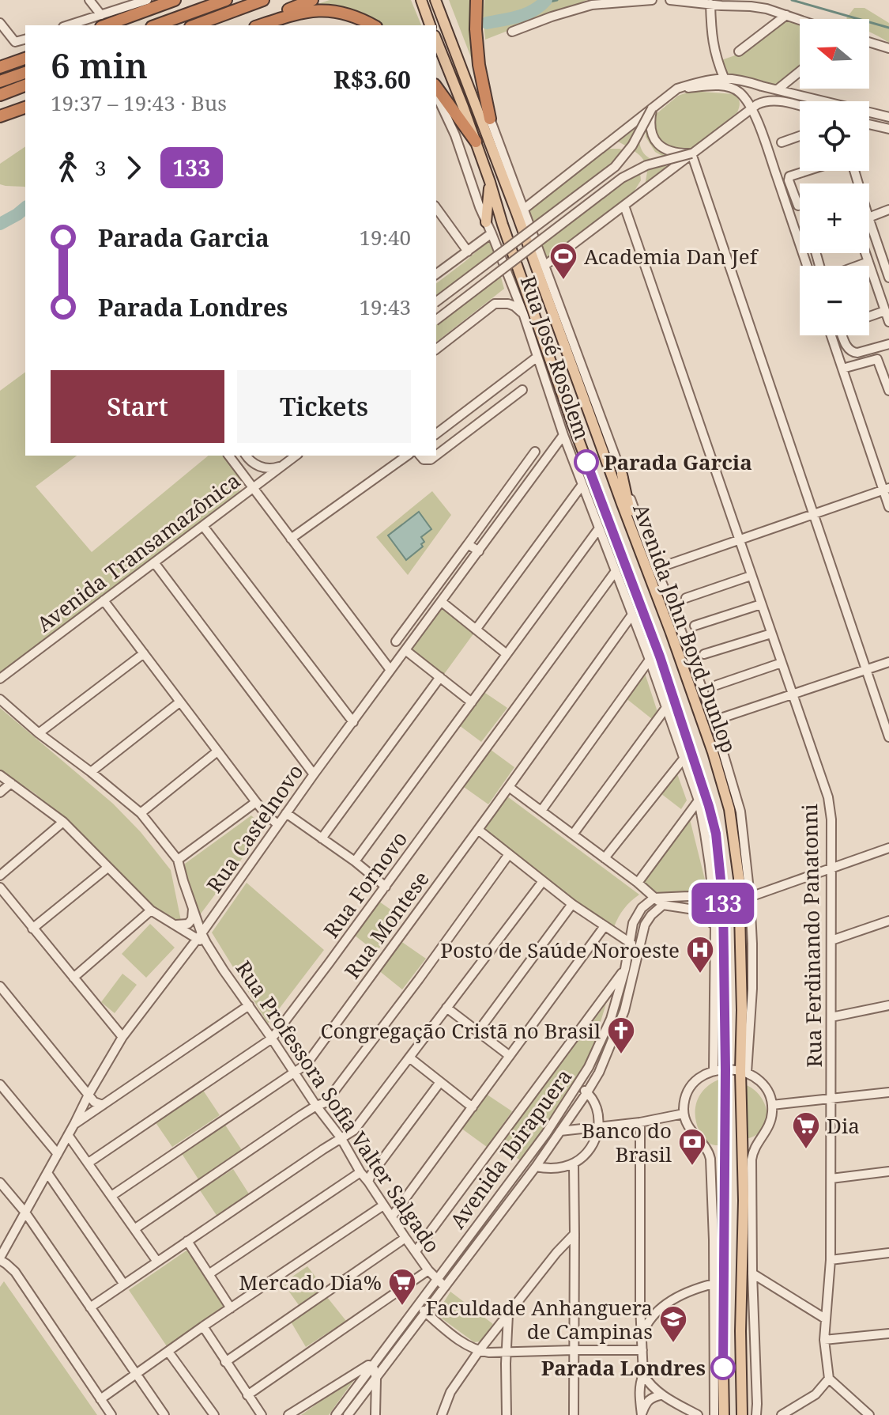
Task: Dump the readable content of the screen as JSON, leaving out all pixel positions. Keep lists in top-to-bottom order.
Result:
{
  "streets": {
    "main road": ["Avenida John Boyd Dunlop"],
    "street": [
      "Rua José Rosolem",
      "Avenida Transamazônica",
      "Rua Castelnovo",
      "Rua Fornovo",
      "Rua Montese",
      "Rua Ferdinando Panatonni",
      "Rua Professora Sofia Valter Salgado",
      "Avenida Ibirapuera"
    ]
  },
  "crossings": [
    ["Rua José Rosolem", "Rua Castelnovo"],
    ["Rua José Rosolem", "Rua Fornovo"],
    ["Rua José Rosolem", "Rua Montese"],
    ["Rua Castelnovo", "Rua Professora Sofia Valter Salgado"],
    ["Rua Fornovo", "Rua Professora Sofia Valter Salgado"],
    ["Rua Montese", "Rua Professora Sofia Valter Salgado"],
    ["Rua Professora Sofia Valter Salgado", "Avenida Ibirapuera"]
  ],
  "places": {
    "sports": ["Academia Dan Jef"],
    "other": ["Parada Garcia", "Parada Londres"],
    "hospital": ["Posto de Saúde Noroeste"],
    "church": ["Congregação Cristã no Brasil"],
    "supermarket": ["Dia", "Mercado Dia%"],
    "bank": ["Banco do Brasil"],
    "school or university": ["Faculdade Anhanguera de Campinas"]
  },
  "lines": ["bus line 133"],
  "north": "left",
  "page": {
    "on_map": "133",
    "map_buttons": ["+", "−"],
    "heading": ["6 min", "19:37 – 19:43 · Bus", "R$3.60"],
    "legs": ["3", "133"],
    "list": [
      {
        "name": "Parada Garcia",
        "value": "19:40"
      },
      {
        "name": "Parada Londres",
        "value": "19:43"
      }
    ],
    "buttons": ["Start", "Tickets"]
  }
}
